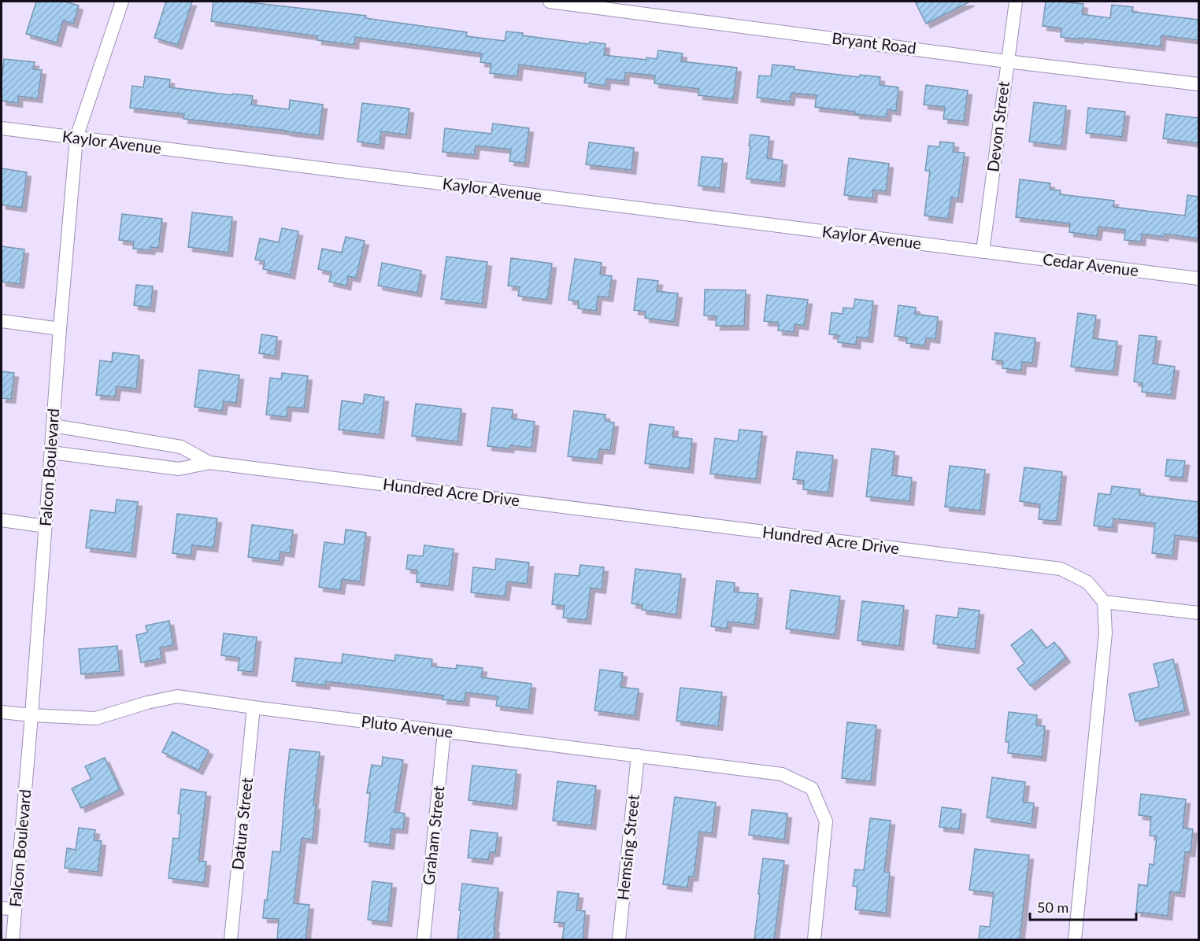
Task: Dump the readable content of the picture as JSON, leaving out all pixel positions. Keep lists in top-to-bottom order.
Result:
{
  "streets": {
    "street": [
      "Bryant Road",
      "Devon Street",
      "Kaylor Avenue",
      "Cedar Avenue",
      "Falcon Boulevard",
      "Hundred Acre Drive",
      "Pluto Avenue",
      "Datura Street",
      "Graham Street",
      "Hemsing Street"
    ]
  },
  "crossings": [
    ["Bryant Road", "Devon Street"],
    ["Devon Street", "Kaylor Avenue"],
    ["Devon Street", "Cedar Avenue"],
    ["Kaylor Avenue", "Cedar Avenue"],
    ["Kaylor Avenue", "Falcon Boulevard"],
    ["Falcon Boulevard", "Hundred Acre Drive"],
    ["Falcon Boulevard", "Pluto Avenue"],
    ["Pluto Avenue", "Datura Street"],
    ["Pluto Avenue", "Graham Street"],
    ["Pluto Avenue", "Hemsing Street"]
  ],
  "scale_bar": "50 m"
}
